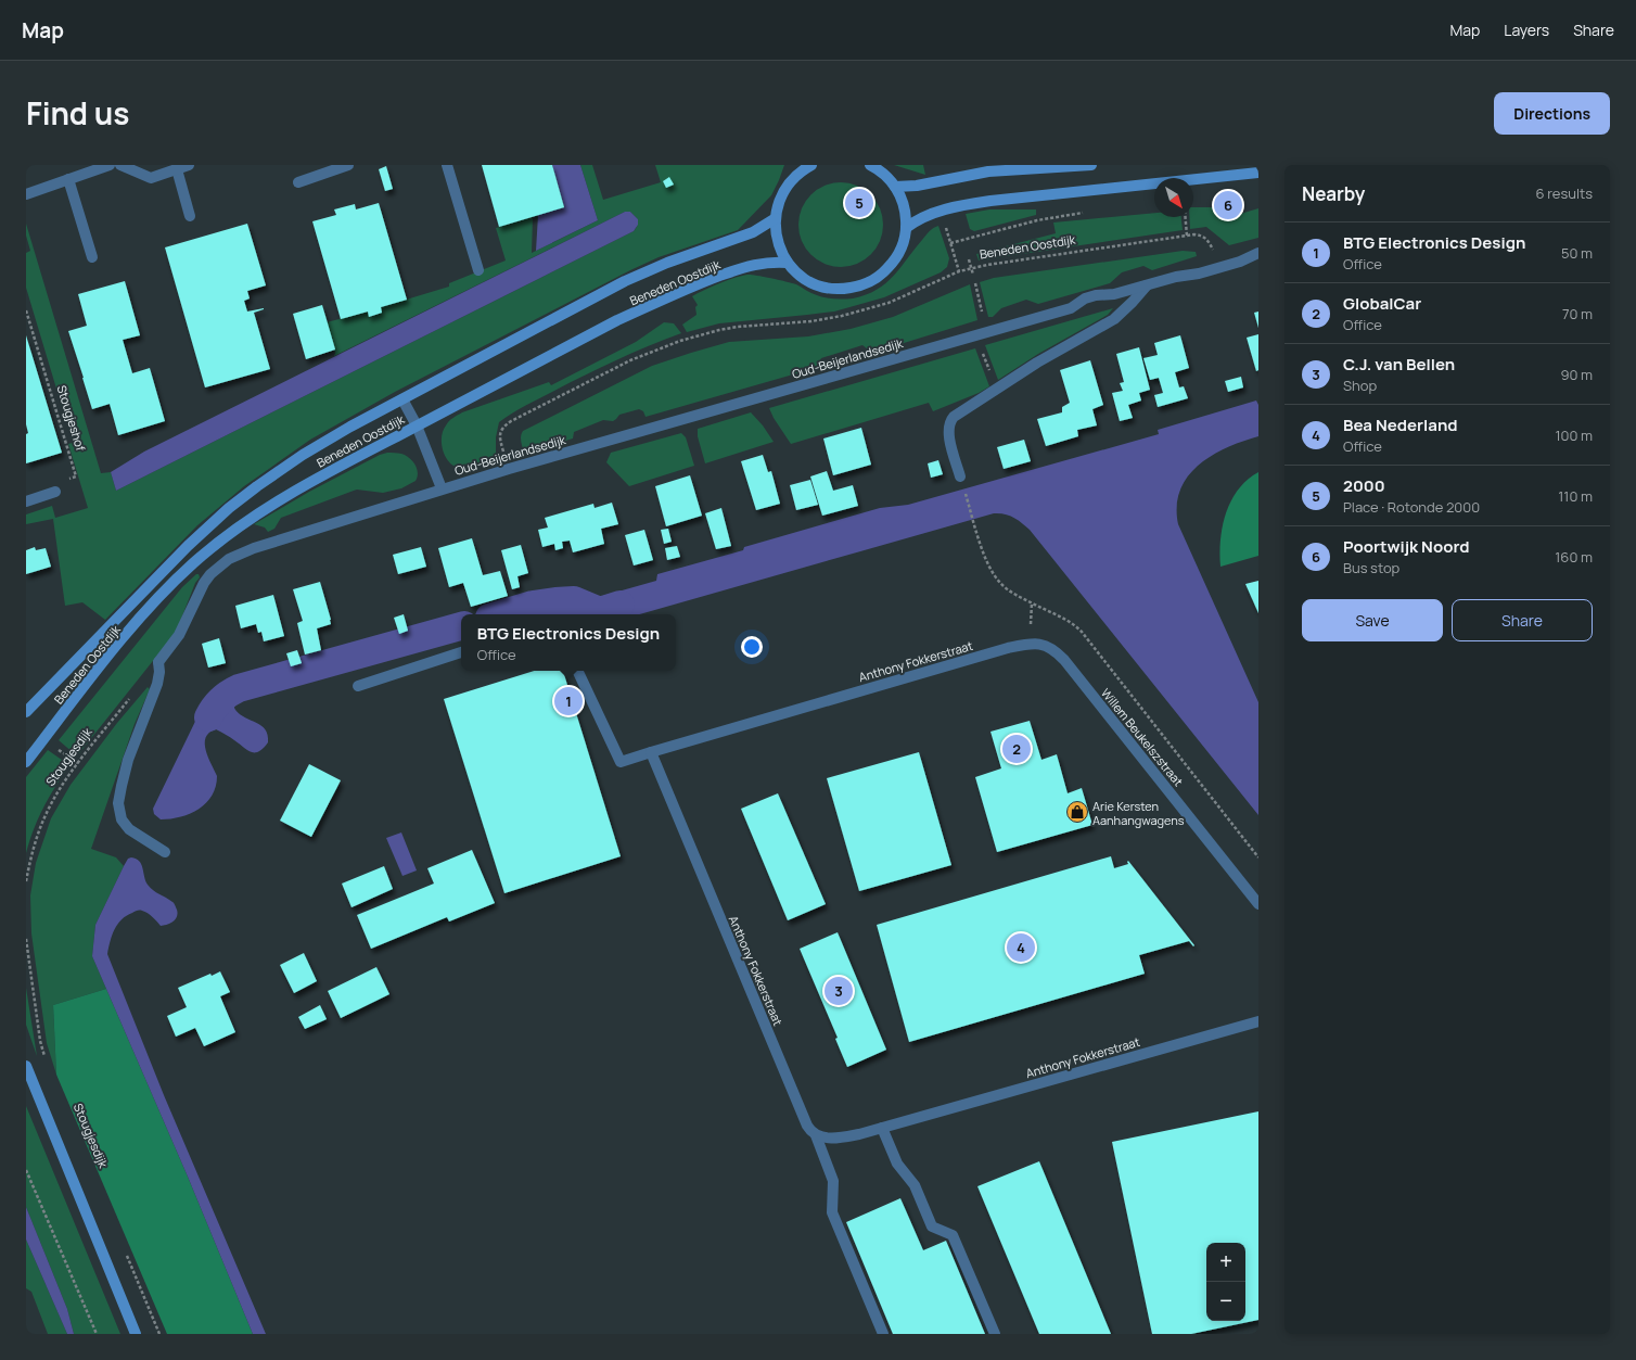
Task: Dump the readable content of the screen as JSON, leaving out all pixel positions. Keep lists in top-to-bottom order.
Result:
{
  "streets": {
    "main road": ["Beneden Oostdijk"],
    "street": ["Oud-Beijerlandsedijk", "Anthony Fokkerstraat", "Willem Beukelszstraat"],
    "path": ["Stougjeshof", "Stougjesdijk"]
  },
  "crossings": [
    ["Beneden Oostdijk", "Oud-Beijerlandsedijk"],
    ["Anthony Fokkerstraat", "Willem Beukelszstraat"]
  ],
  "places": {
    "shop": ["Arie Kersten Aanhangwagens"]
  },
  "north": "bottom right",
  "page": {
    "header": "Map",
    "nav": ["Map", "Layers", "Share"],
    "title": "Find us",
    "buttons": [
      "Directions",
      ["Save", "Share"]
    ],
    "heading": ["Nearby", "6 results"],
    "pins": [
      "5",
      "6",
      "1",
      "2",
      "4",
      "3"
    ],
    "list": [
      {
        "mark": "1",
        "name": "BTG Electronics Design",
        "note": "Office",
        "value": "50 m"
      },
      {
        "mark": "2",
        "name": "GlobalCar",
        "note": "Office",
        "value": "70 m"
      },
      {
        "mark": "3",
        "name": "C.J. van Bellen",
        "note": "Shop",
        "value": "90 m"
      },
      {
        "mark": "4",
        "name": "Bea Nederland",
        "note": "Office",
        "value": "100 m"
      },
      {
        "mark": "5",
        "name": "2000",
        "note": "Place · Rotonde 2000",
        "value": "110 m"
      },
      {
        "mark": "6",
        "name": "Poortwijk Noord",
        "note": "Bus stop",
        "value": "160 m"
      }
    ],
    "popup": ["BTG Electronics Design", "Office"],
    "map_buttons": ["+", "−"]
  }
}
